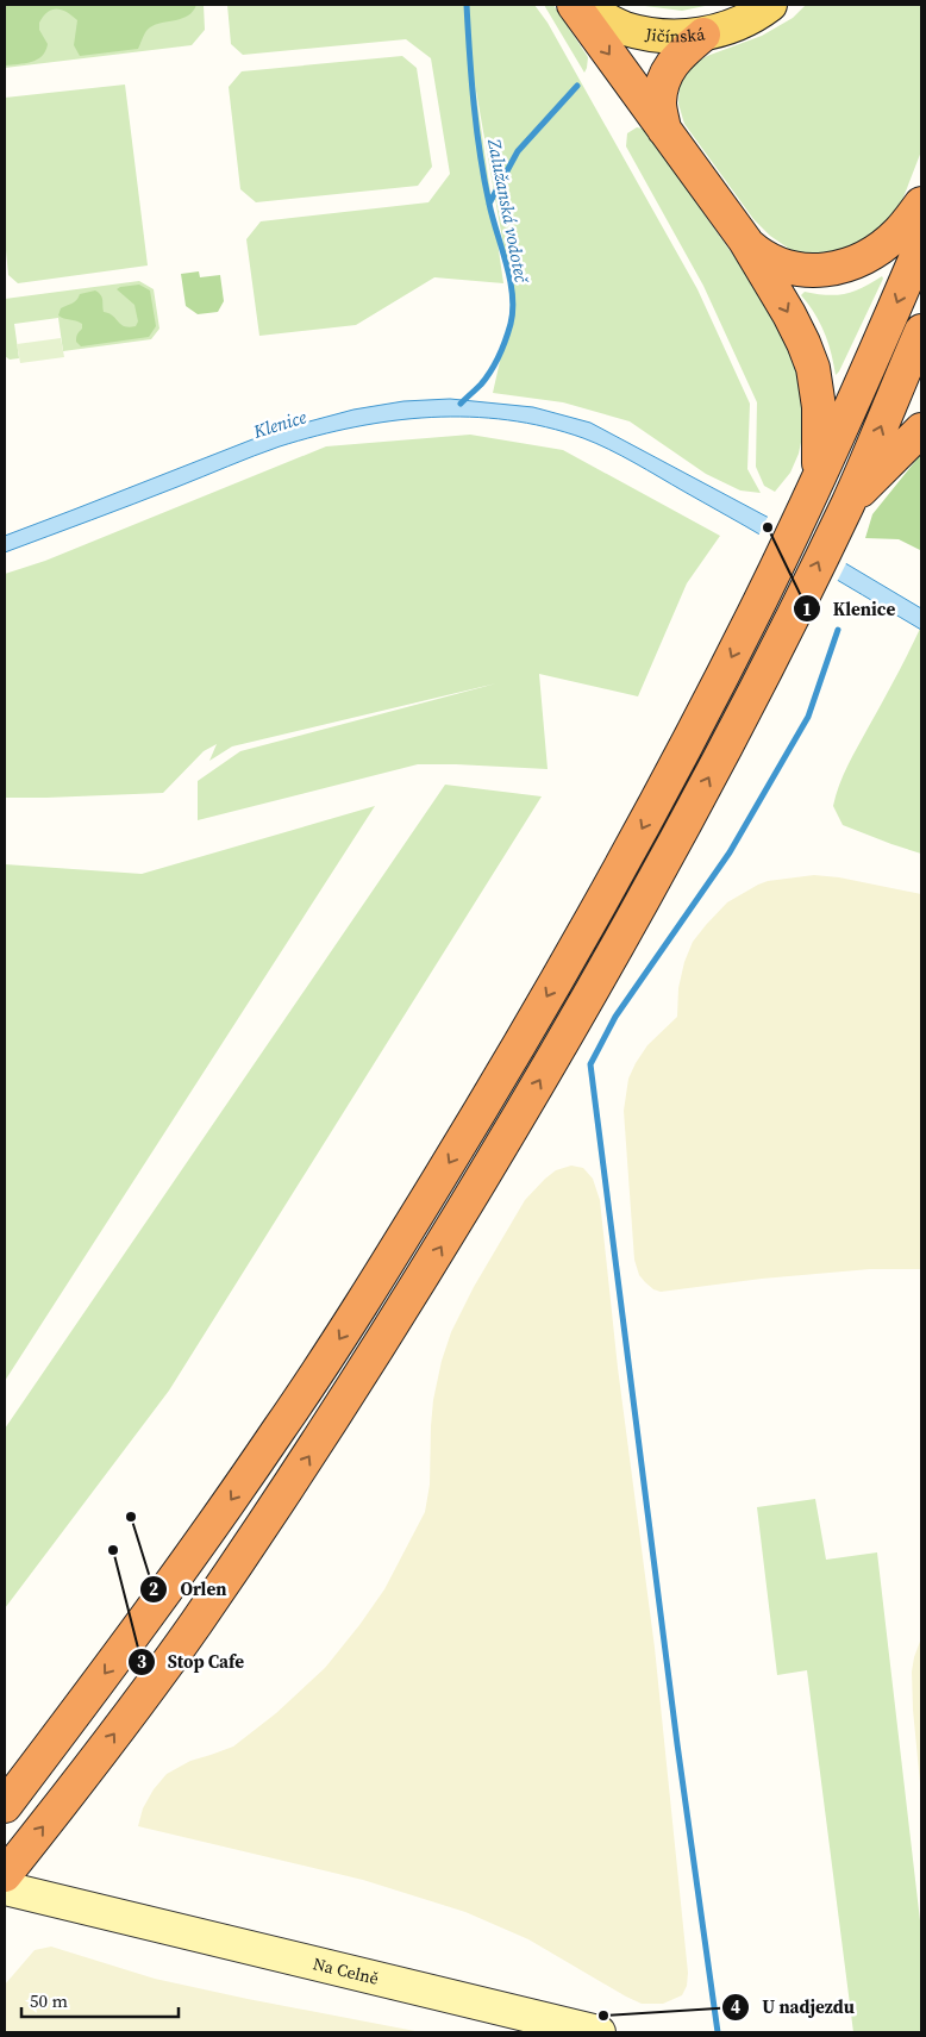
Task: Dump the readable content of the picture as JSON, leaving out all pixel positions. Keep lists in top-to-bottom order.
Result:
{
  "streets": {
    "main road": ["Jičínská"],
    "street": ["Na Celně"]
  },
  "water": ["Zalužanská vodoteč", "Klenice"],
  "places": [
    "Klenice",
    "Orlen",
    "Stop Cafe",
    "U nadjezdu"
  ],
  "scale_bar": "50 m"
}
